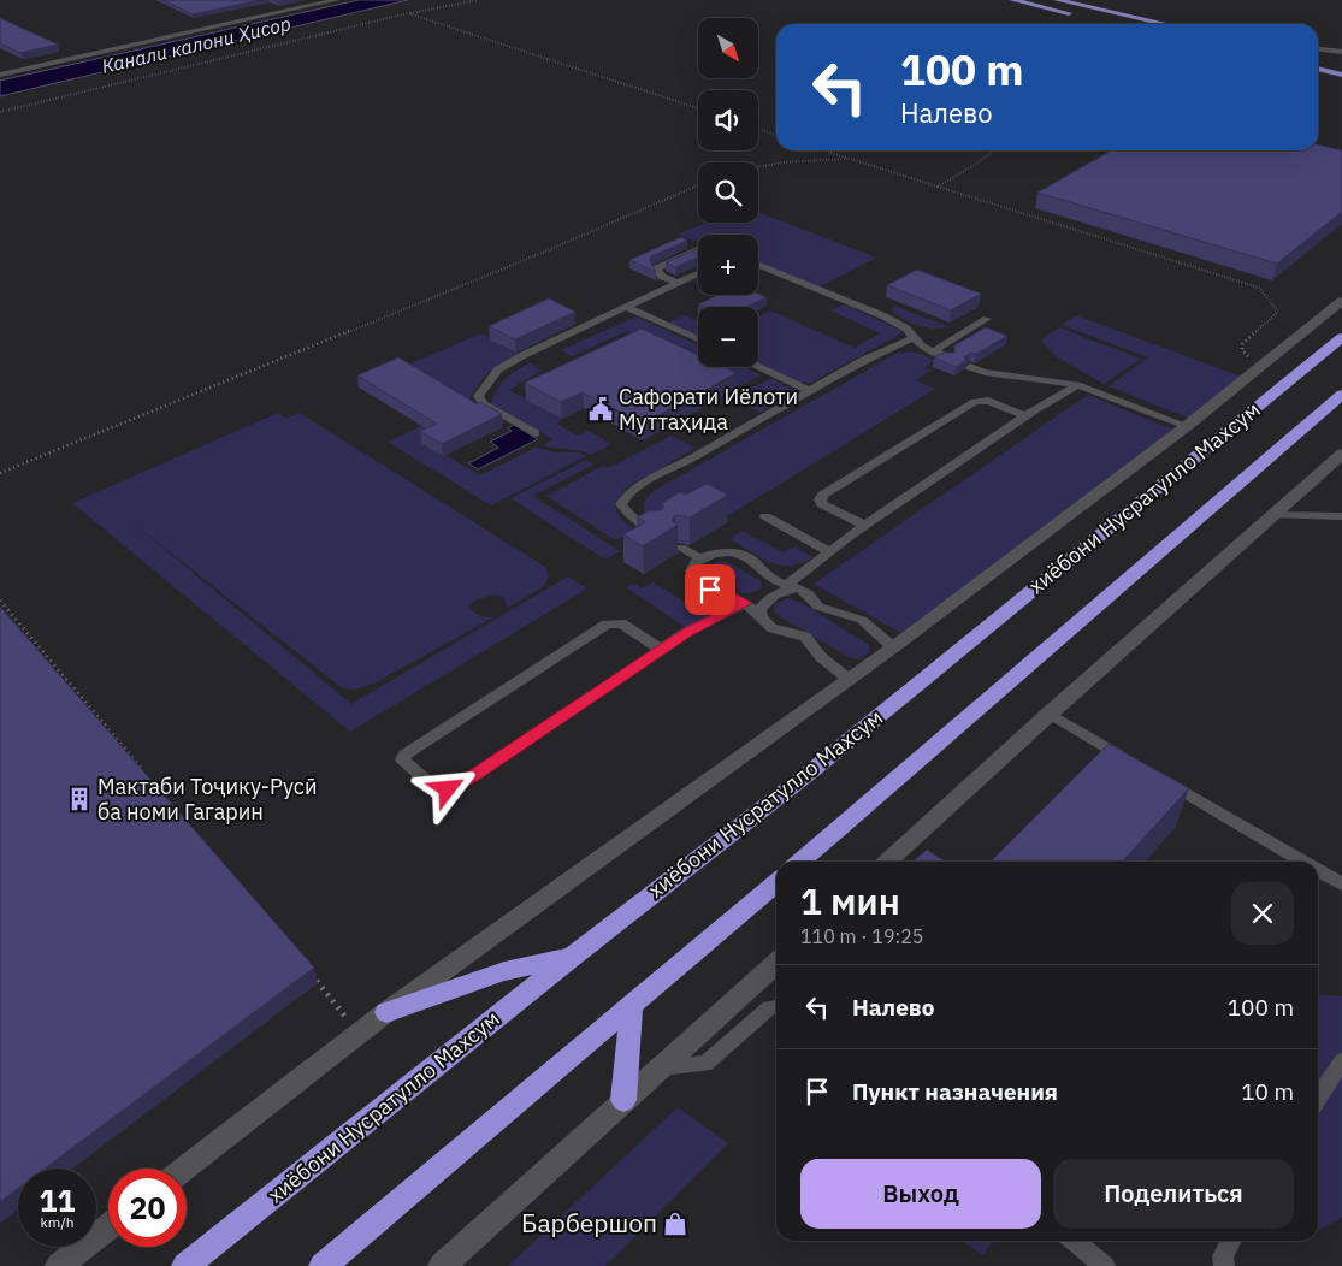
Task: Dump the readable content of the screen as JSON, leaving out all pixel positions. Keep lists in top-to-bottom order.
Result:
{
  "streets": {
    "highway": ["хиёбони Нусратулло Махсум"]
  },
  "water": ["Канали калони Ҳисор"],
  "places": {
    "public building": ["Сафорати Иёлоти Муттаҳида"],
    "building": ["Мактаби Тоҷику-Русӣ ба номи Гагарин"],
    "shop": ["Барбершоп"]
  },
  "north": "bottom right",
  "page": {
    "map_buttons": ["+", "−"],
    "turn": ["100 m", "Налево"],
    "heading": ["1 мин", "110 m · 19:25"],
    "list": [
      {
        "name": "Налево",
        "value": "100 m"
      },
      {
        "name": "Пункт назначения",
        "value": "10 m"
      }
    ],
    "buttons": ["Выход", "Поделиться"],
    "speed": "11 km/h",
    "limit": "20"
  }
}
